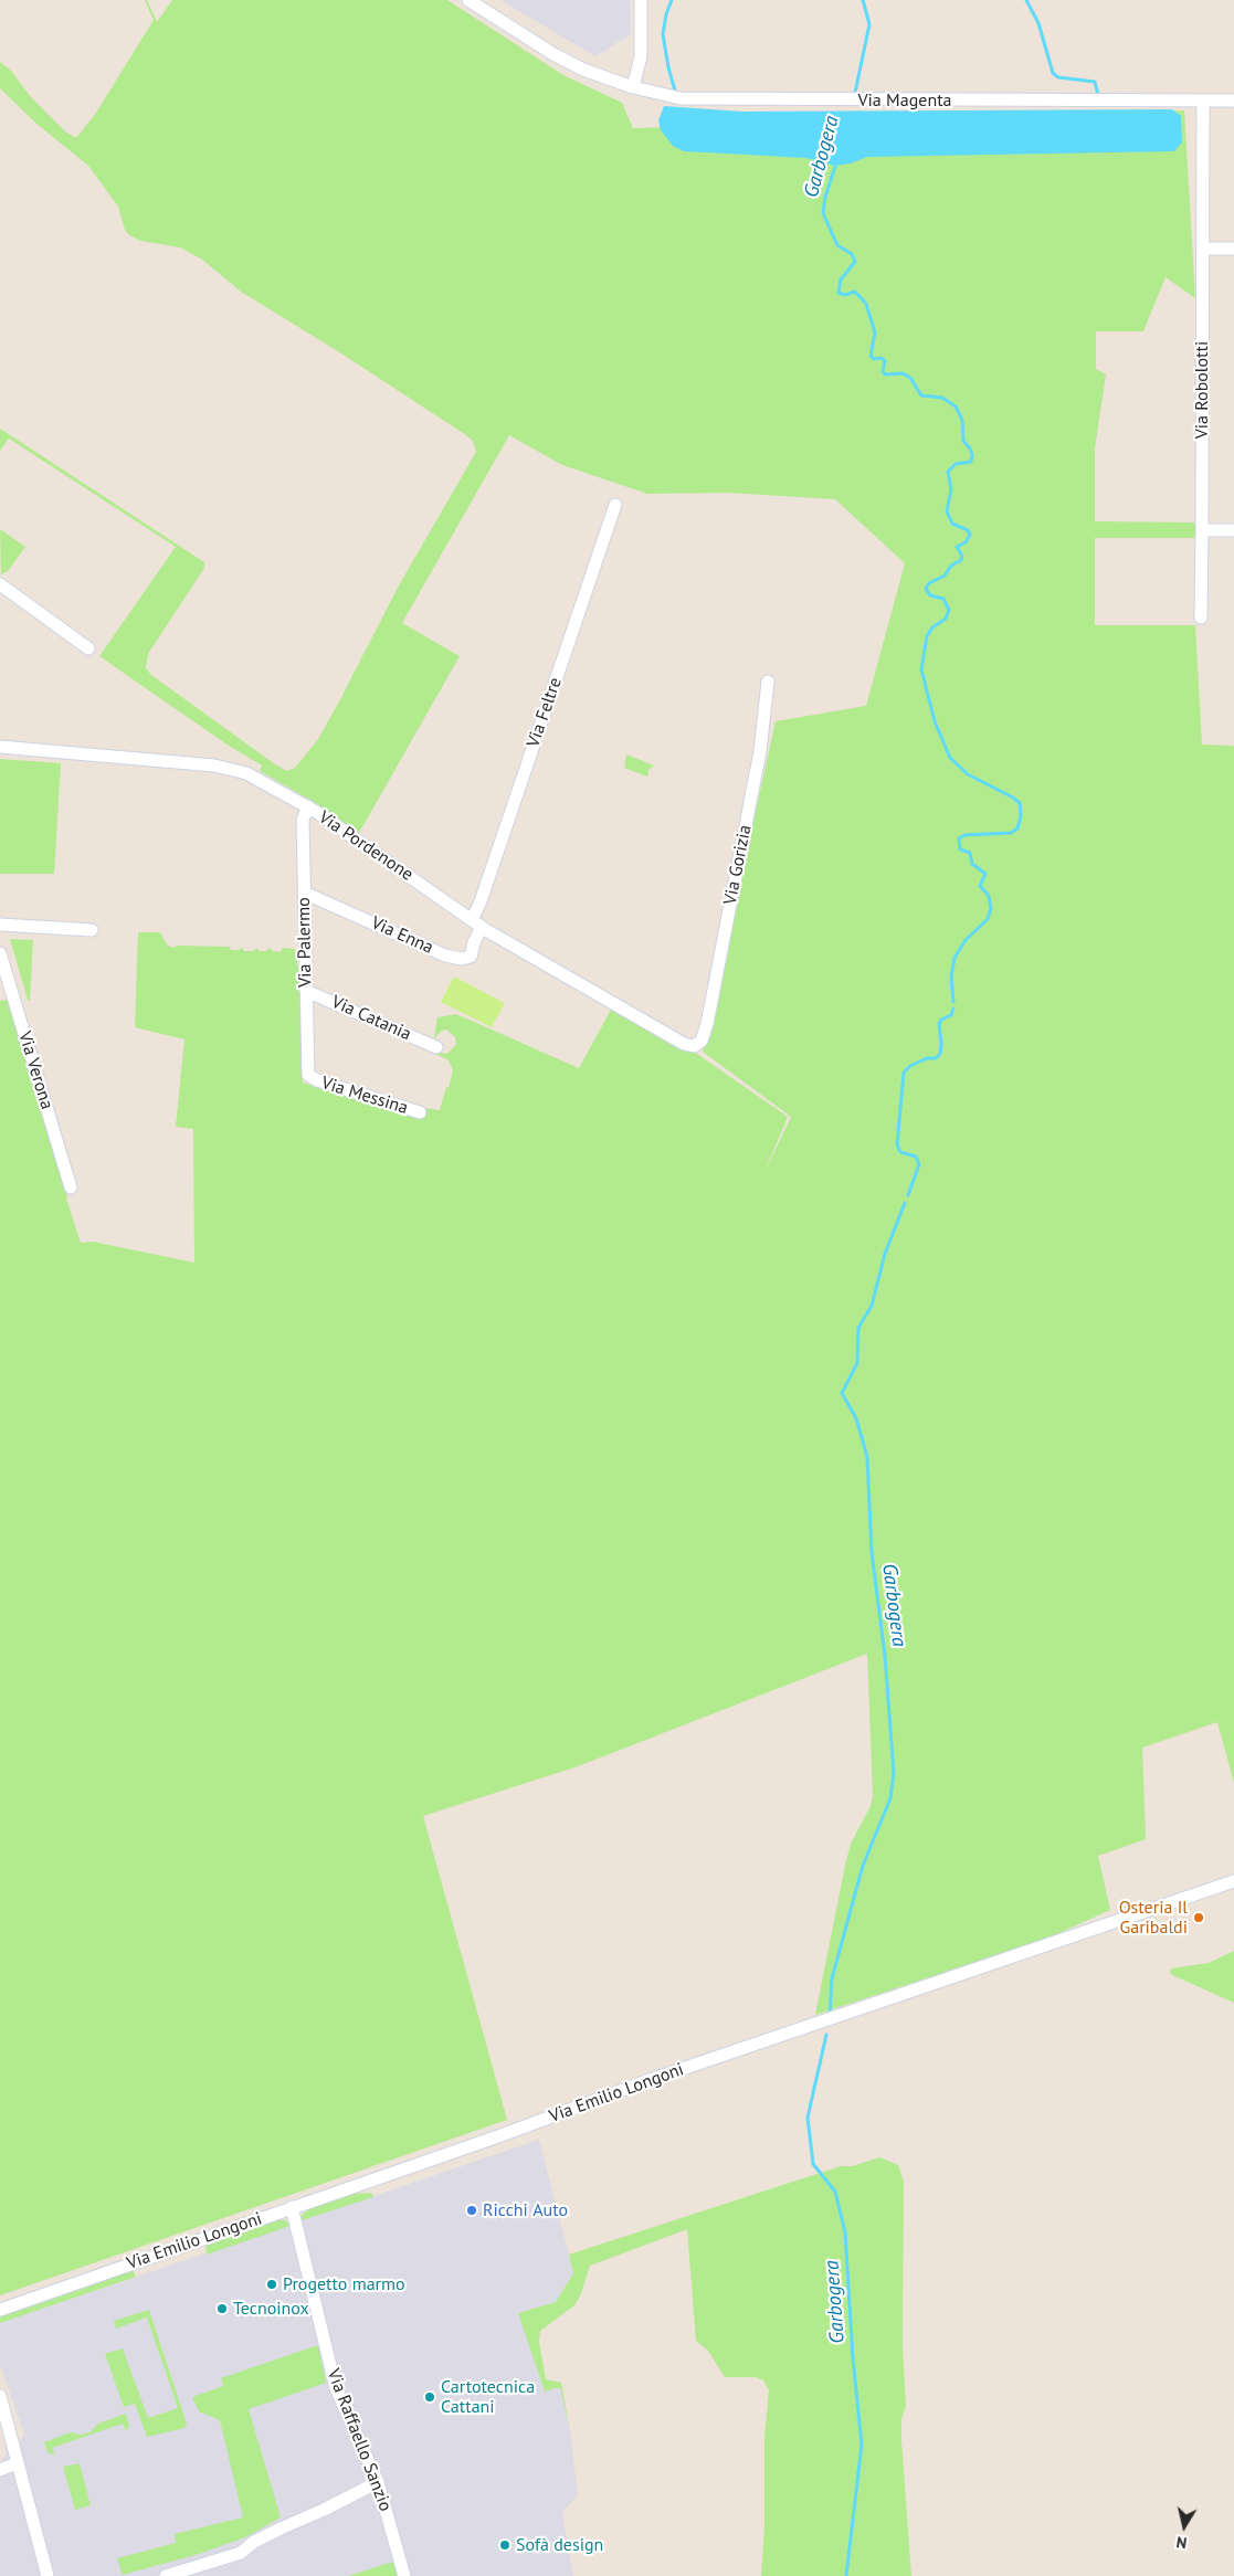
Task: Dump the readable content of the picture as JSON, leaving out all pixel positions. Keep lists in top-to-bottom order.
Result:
{
  "streets": {
    "street": [
      "Via Magenta",
      "Via Robolotti",
      "Via Feltre",
      "Via Pordenone",
      "Via Gorizia",
      "Via Enna",
      "Via Palermo",
      "Via Catania",
      "Via Verona",
      "Via Messina",
      "Via Emilio Longoni",
      "Via Raffaello Sanzio"
    ]
  },
  "crossings": [
    ["Via Magenta", "Via Robolotti"],
    ["Via Feltre", "Via Pordenone"],
    ["Via Feltre", "Via Enna"],
    ["Via Pordenone", "Via Gorizia"],
    ["Via Pordenone", "Via Enna"],
    ["Via Pordenone", "Via Palermo"],
    ["Via Enna", "Via Palermo"],
    ["Via Palermo", "Via Catania"],
    ["Via Palermo", "Via Messina"],
    ["Via Emilio Longoni", "Via Raffaello Sanzio"]
  ],
  "water": ["Garbogera"],
  "places": [
    "Osteria Il Garibaldi",
    "Ricchi Auto",
    "Progetto marmo",
    "Tecnoinox",
    "Cartotecnica Cattani",
    "Sofà design"
  ],
  "north": "bottom"
}
